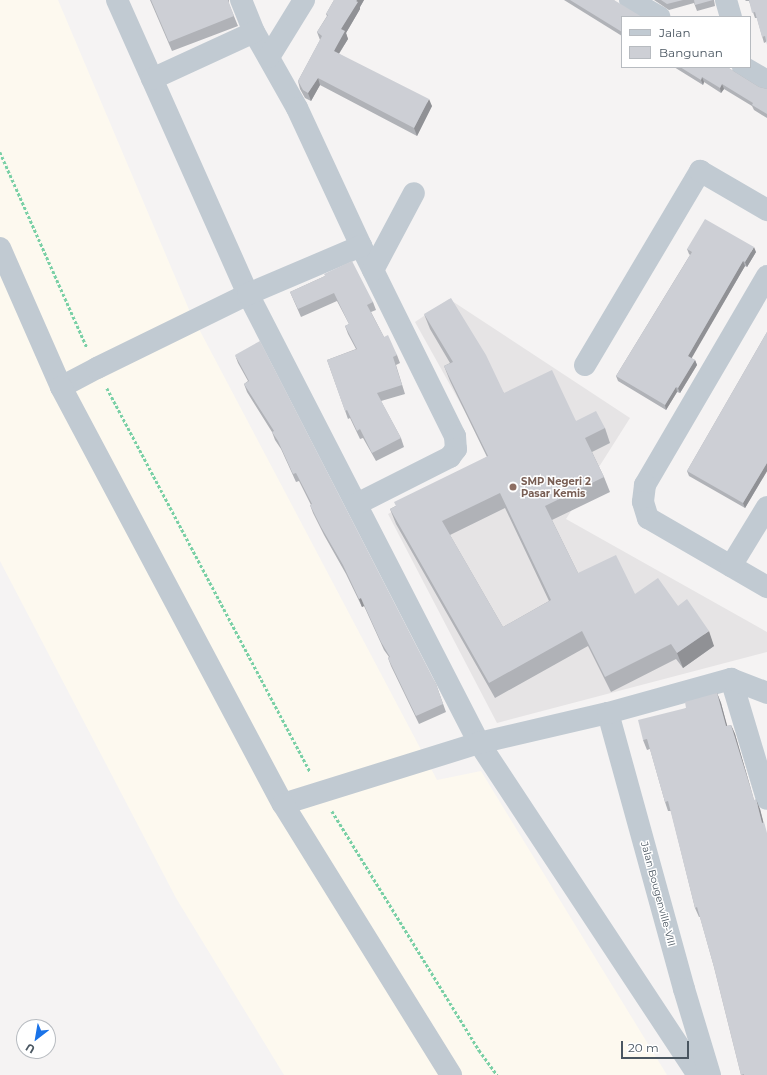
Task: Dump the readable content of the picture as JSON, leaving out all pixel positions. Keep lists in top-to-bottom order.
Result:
{
  "streets": {
    "street": ["Jalan Bougenville-VIII"]
  },
  "places": ["SMP Negeri 2 Pasar Kemis"],
  "legend": ["Jalan", "Bangunan"],
  "scale_bar": "20 m",
  "north": "bottom left"
}
